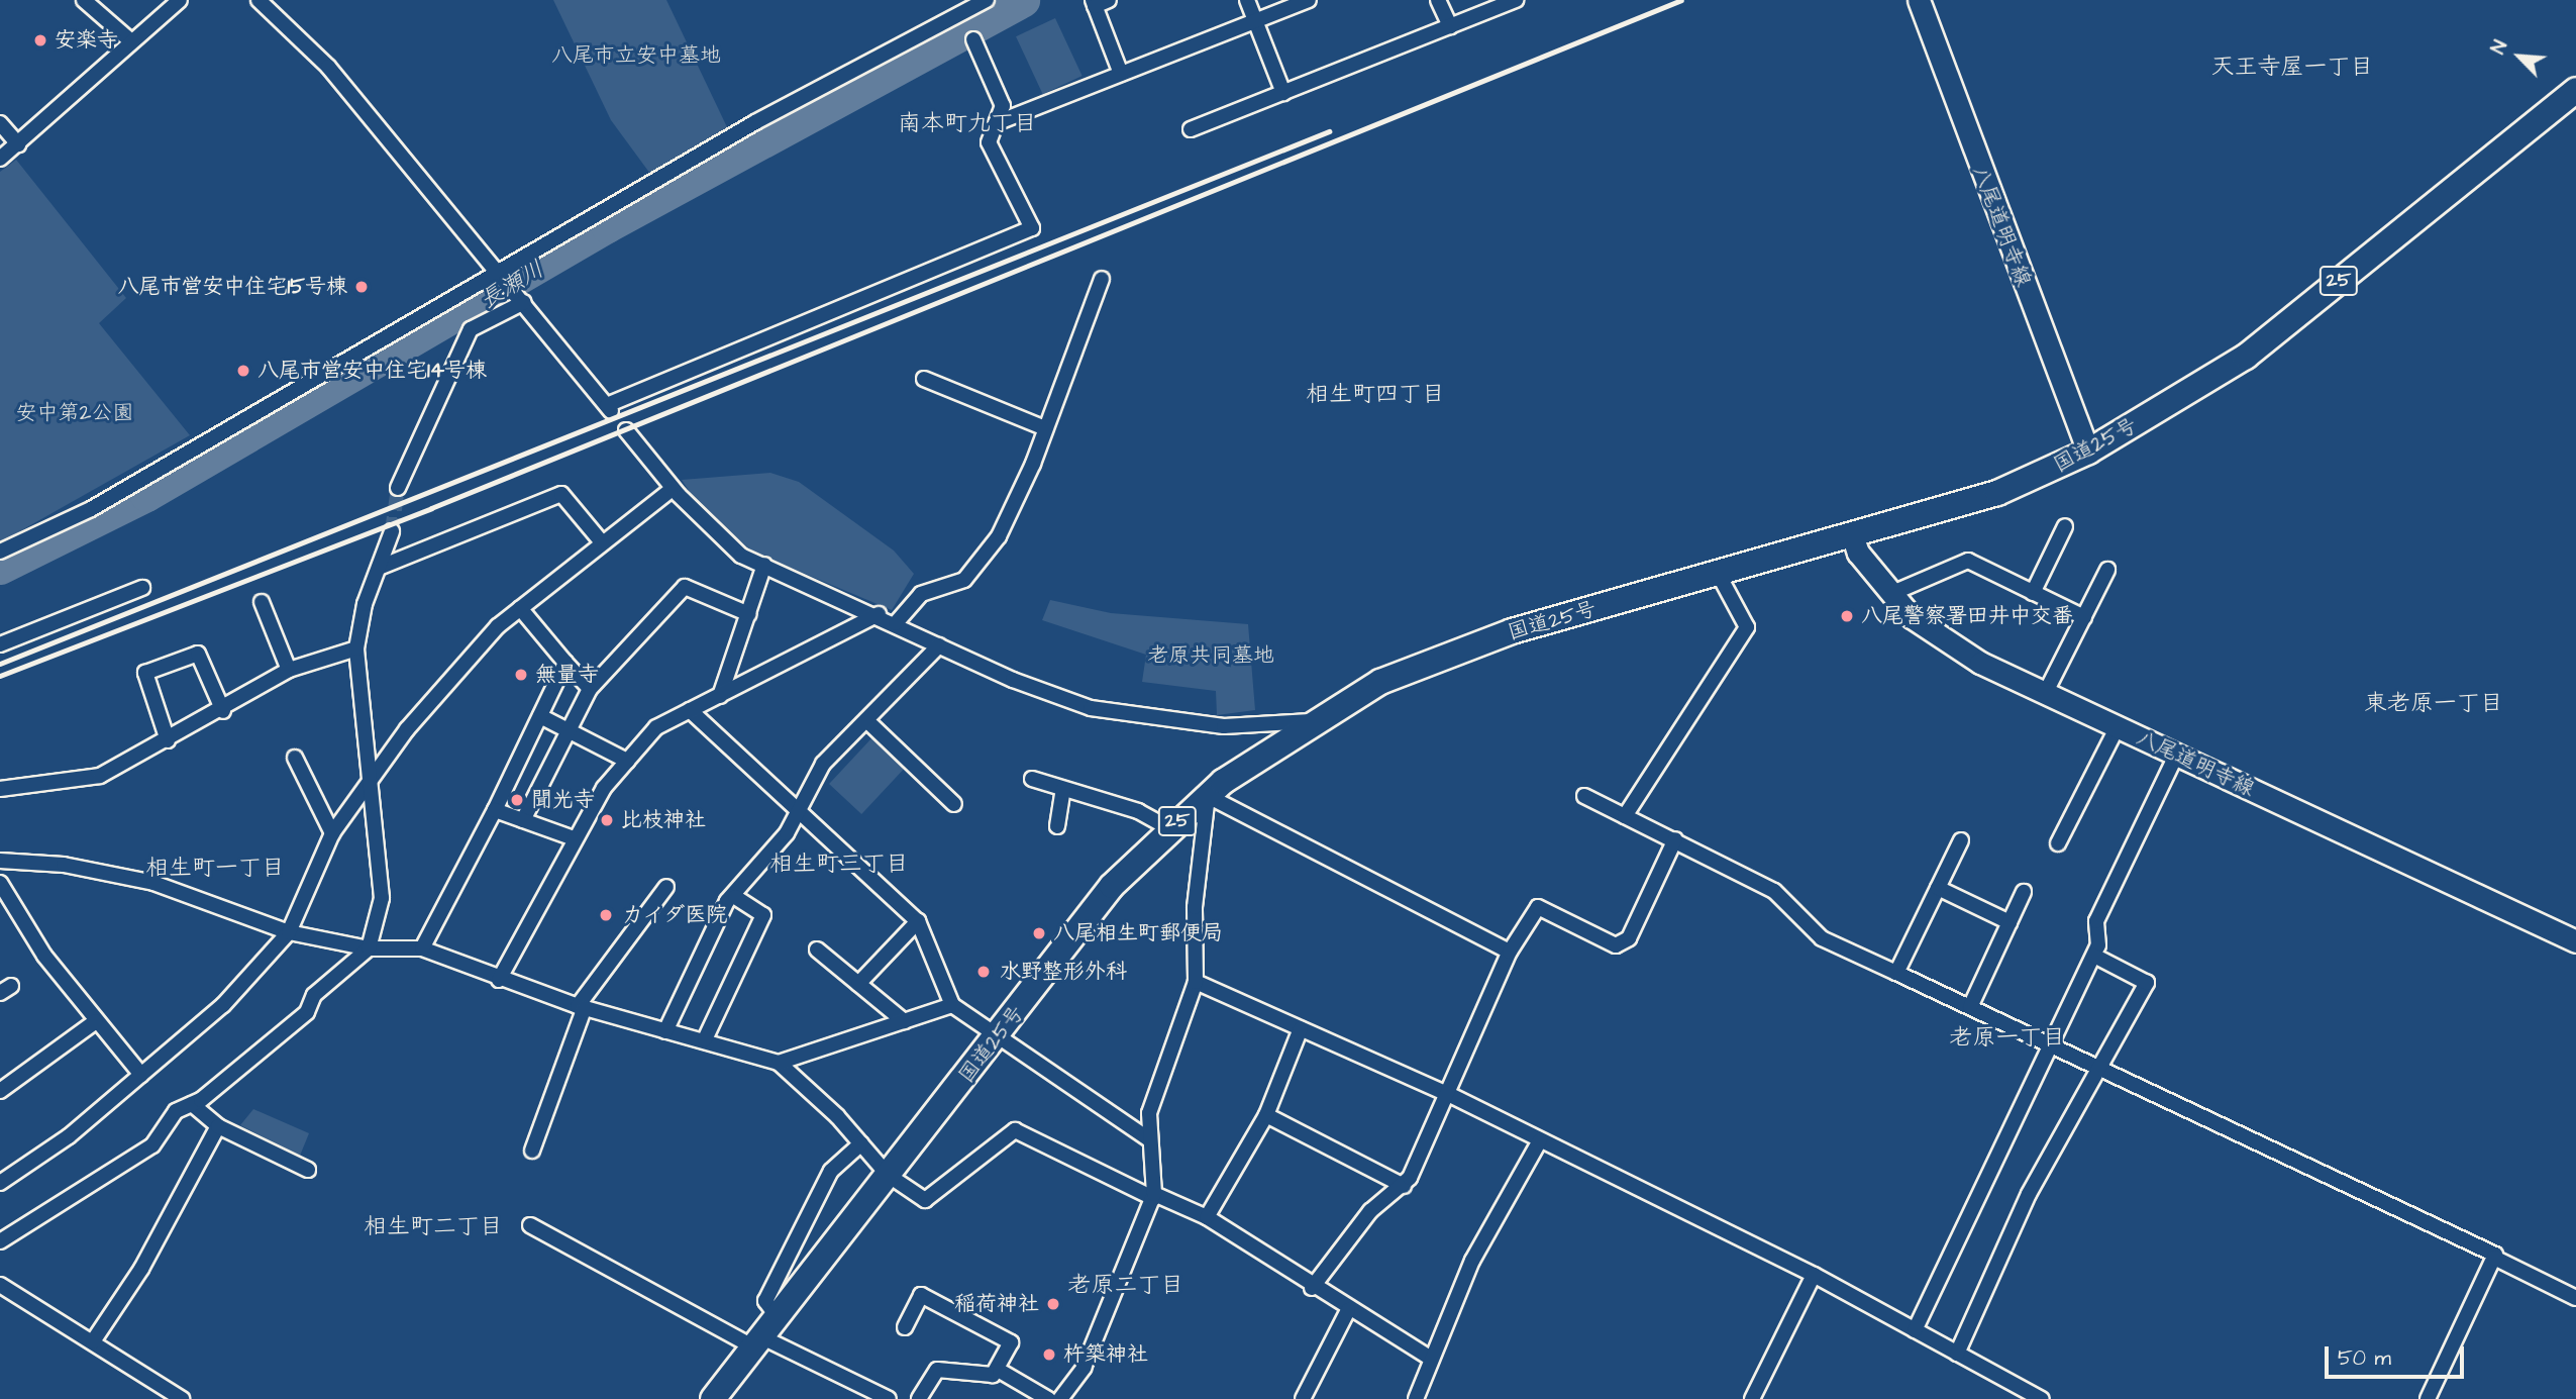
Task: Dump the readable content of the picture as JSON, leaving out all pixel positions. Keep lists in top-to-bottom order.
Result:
{
  "streets": {
    "highway": ["25", "国道25号"],
    "main road": ["八尾道明寺線"]
  },
  "crossings": [
    ["八尾道明寺線", "国道25号"]
  ],
  "districts": [
    "天王寺屋一丁目",
    "南本町九丁目",
    "相生町四丁目",
    "東老原一丁目",
    "相生町三丁目",
    "相生町一丁目",
    "老原一丁目",
    "相生町二丁目",
    "老原二丁目"
  ],
  "water": ["長瀬川"],
  "parks": ["八尾市立安中墓地", "安中第2公園", "老原共同墓地"],
  "places": [
    "安楽寺",
    "八尾市営安中住宅15号棟",
    "八尾市営安中住宅14号棟",
    "八尾警察署田井中交番",
    "無量寺",
    "聞光寺",
    "比枝神社",
    "カイダ医院",
    "八尾相生町郵便局",
    "水野整形外科",
    "稲荷神社",
    "杵築神社"
  ],
  "scale_bar": "50 m",
  "north": "top left"
}
